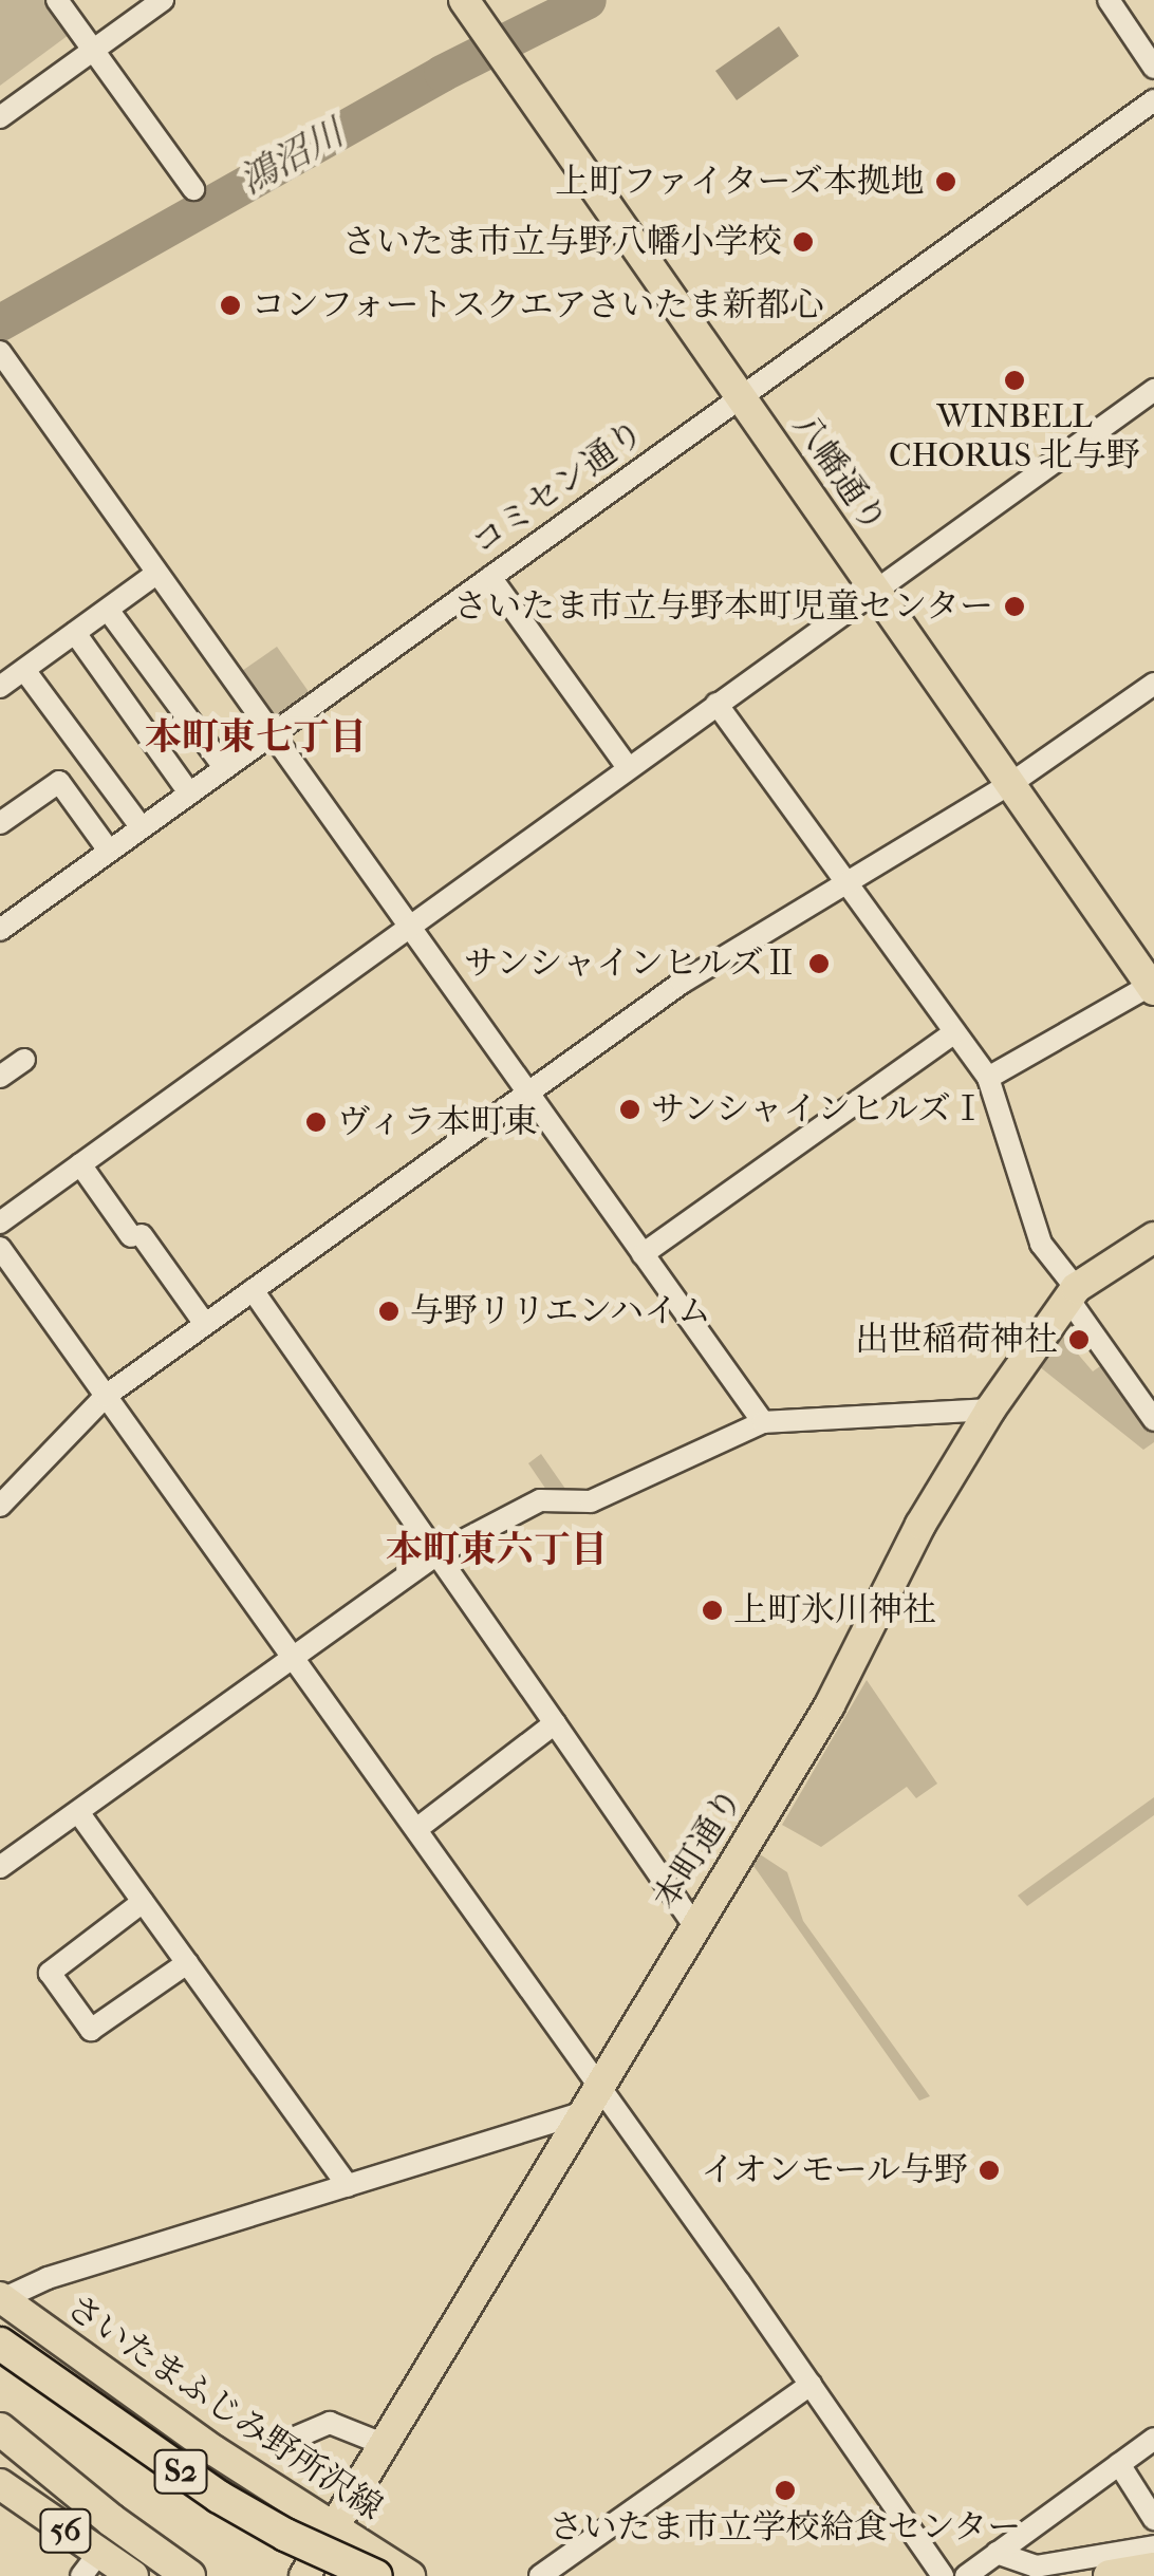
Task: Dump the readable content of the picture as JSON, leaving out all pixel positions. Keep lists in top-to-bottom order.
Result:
{
  "streets": {
    "highway": ["S2"],
    "main road": [
      "八幡通り",
      "本町通り",
      "さいたまふじみ野所沢線",
      "56"
    ],
    "street": ["コミセン通り"]
  },
  "crossings": [
    ["八幡通り", "コミセン通り"],
    ["本町通り", "さいたまふじみ野所沢線"]
  ],
  "districts": ["本町東七丁目", "本町東六丁目"],
  "water": ["鴻沼川"],
  "places": [
    "上町ファイターズ本拠地",
    "さいたま市立与野八幡小学校",
    "コンフォートスクエアさいたま新都心",
    "WINBELL CHORUS 北与野",
    "さいたま市立与野本町児童センター",
    "サンシャインヒルズⅡ",
    "サンシャインヒルズⅠ",
    "ヴィラ本町東",
    "与野リリエンハイム",
    "出世稲荷神社",
    "上町氷川神社",
    "イオンモール与野",
    "さいたま市立学校給食センター"
  ]
}
